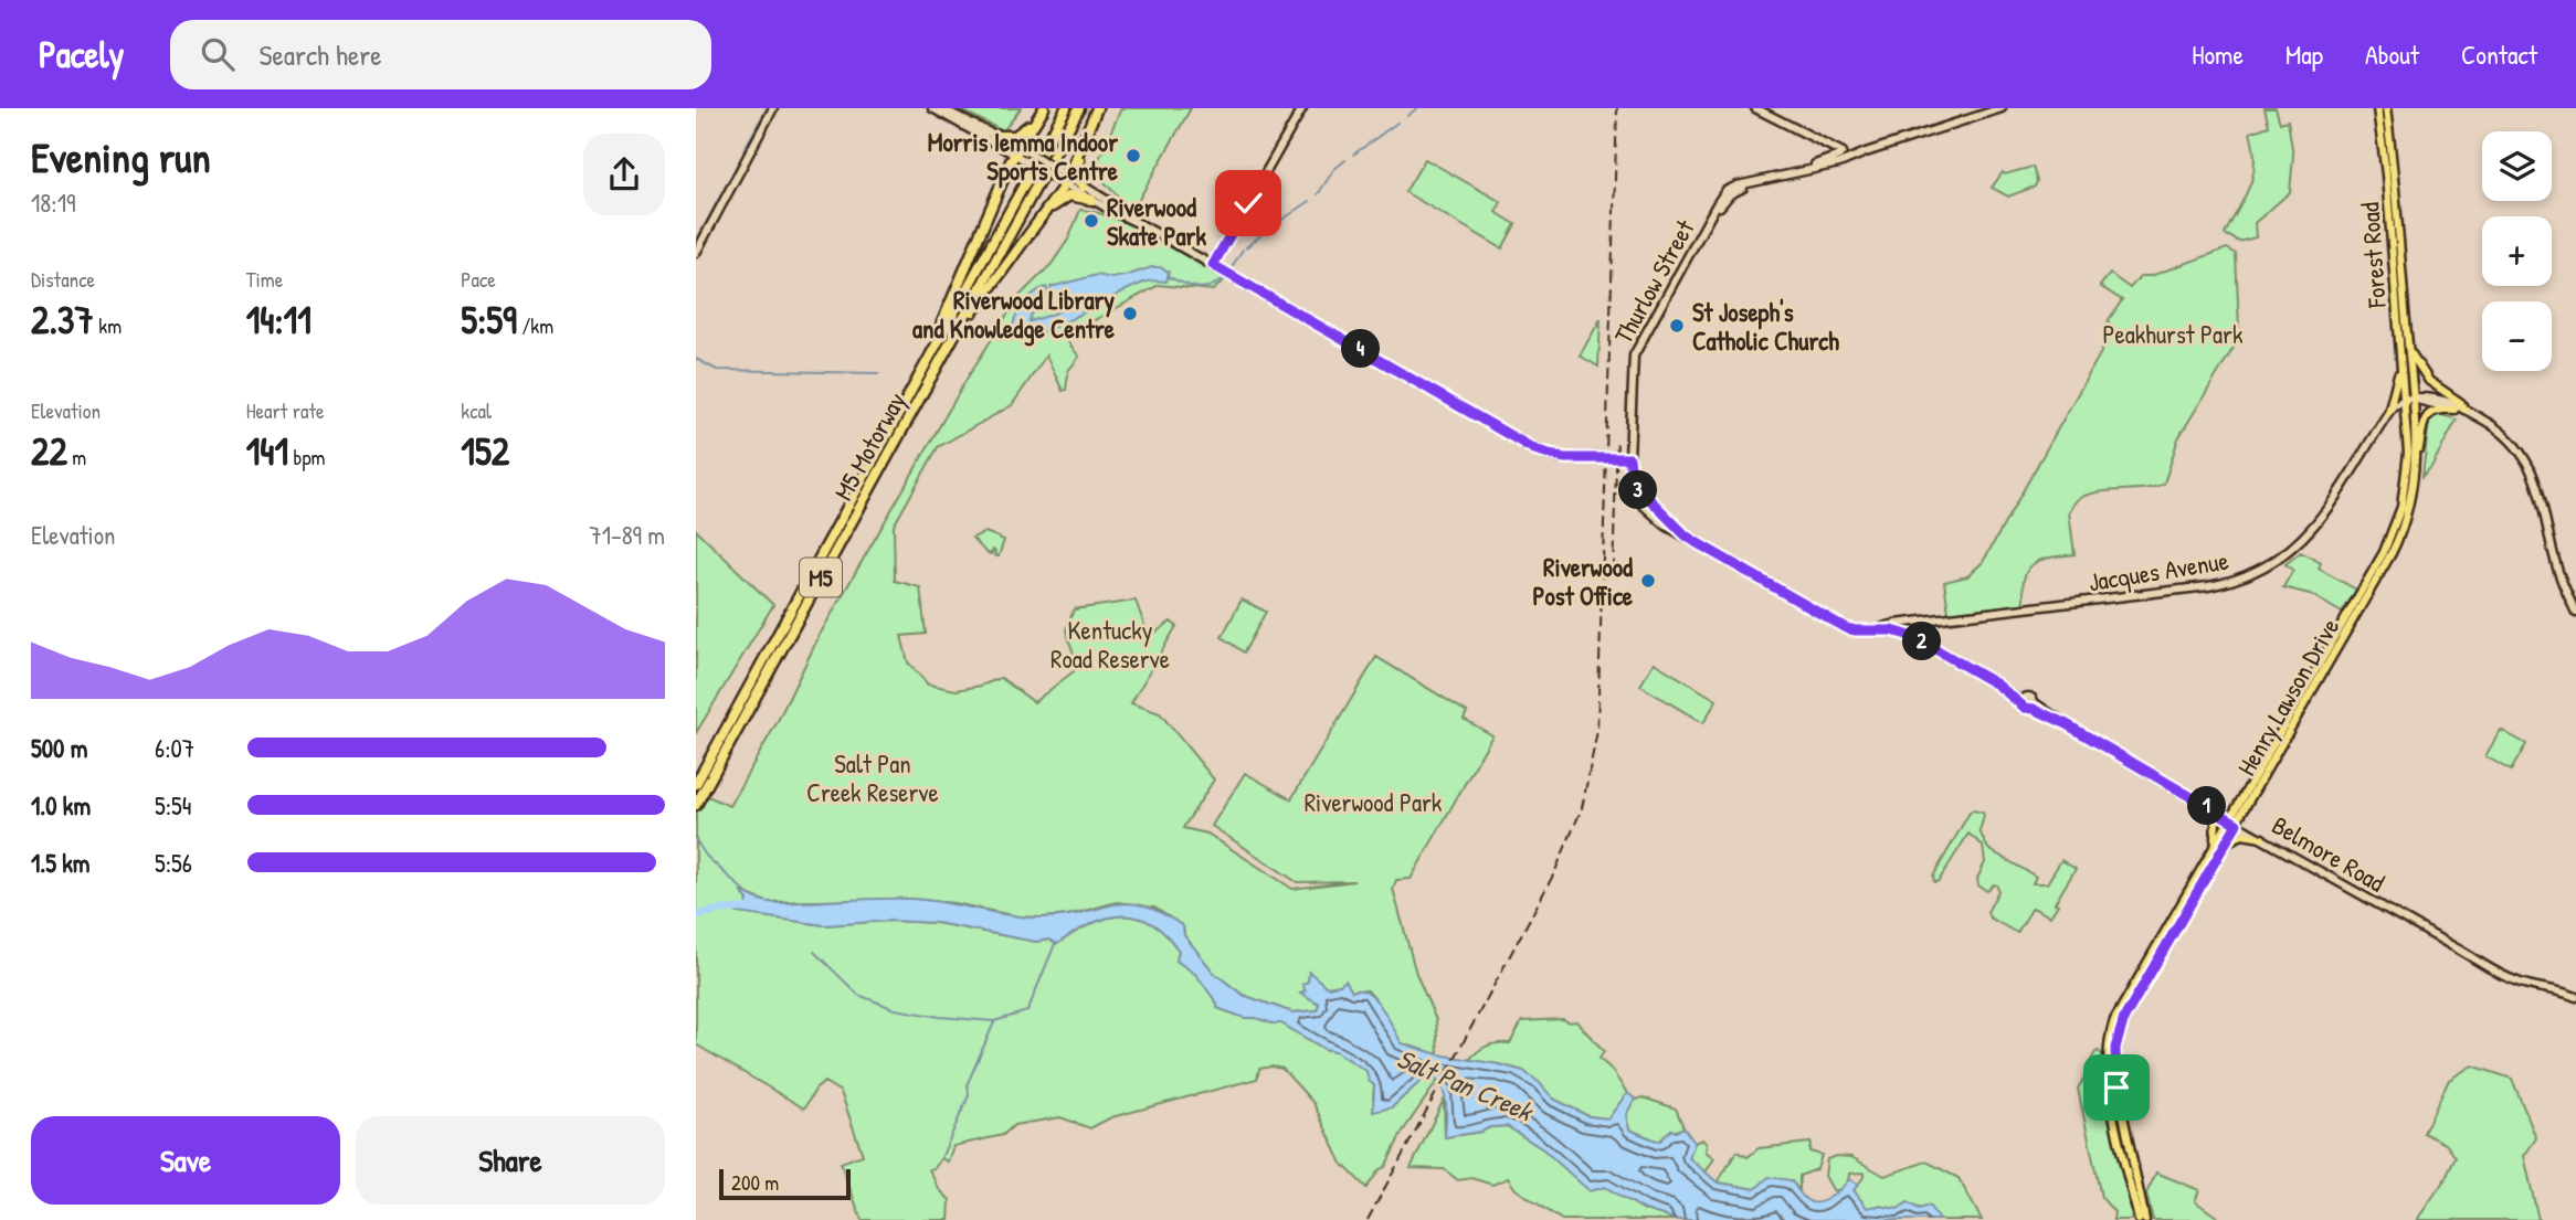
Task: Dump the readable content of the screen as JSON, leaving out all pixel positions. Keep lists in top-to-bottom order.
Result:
{
  "streets": {
    "highway": ["M5 Motorway", "M5"],
    "main road": [
      "Forest Road",
      "Thurlow Street",
      "Jacques Avenue",
      "Henry Lawson Drive",
      "Belmore Road"
    ]
  },
  "crossings": [
    ["Forest Road", "Jacques Avenue"],
    ["Forest Road", "Henry Lawson Drive"],
    ["Jacques Avenue", "Henry Lawson Drive"],
    ["Henry Lawson Drive", "Belmore Road"]
  ],
  "water": ["Salt Pan Creek"],
  "parks": [
    "Peakhurst Park",
    "Kentucky Road Reserve",
    "Salt Pan Creek Reserve",
    "Riverwood Park"
  ],
  "places": [
    "Morris Iemma Indoor Sports Centre",
    "Riverwood Skate Park",
    "Riverwood Library and Knowledge Centre",
    "St Joseph's Catholic Church",
    "Riverwood Post Office"
  ],
  "scale_bar": "200 m",
  "page": {
    "header": "Pacely",
    "search": "Search here",
    "nav": [
      "Home",
      "Map",
      "About",
      "Contact"
    ],
    "heading": ["Evening run", "18:19"],
    "map_buttons": ["+", "−"],
    "stats": [
      ["Distance", "2.37 km"],
      ["Time", "14:11"],
      ["Pace", "5:59 /km"],
      ["Elevation", "22 m"],
      ["Heart rate", "141 bpm"],
      ["kcal", "152"]
    ],
    "pins": [
      "4",
      "3",
      "2",
      "1"
    ],
    "chart": ["Elevation", "71–89 m"],
    "list": [
      {
        "name": "500 m",
        "note": "6:07"
      },
      {
        "name": "1.0 km",
        "note": "5:54"
      },
      {
        "name": "1.5 km",
        "note": "5:56"
      }
    ],
    "buttons": ["Save", "Share"],
    "scale": "200 m"
  }
}
